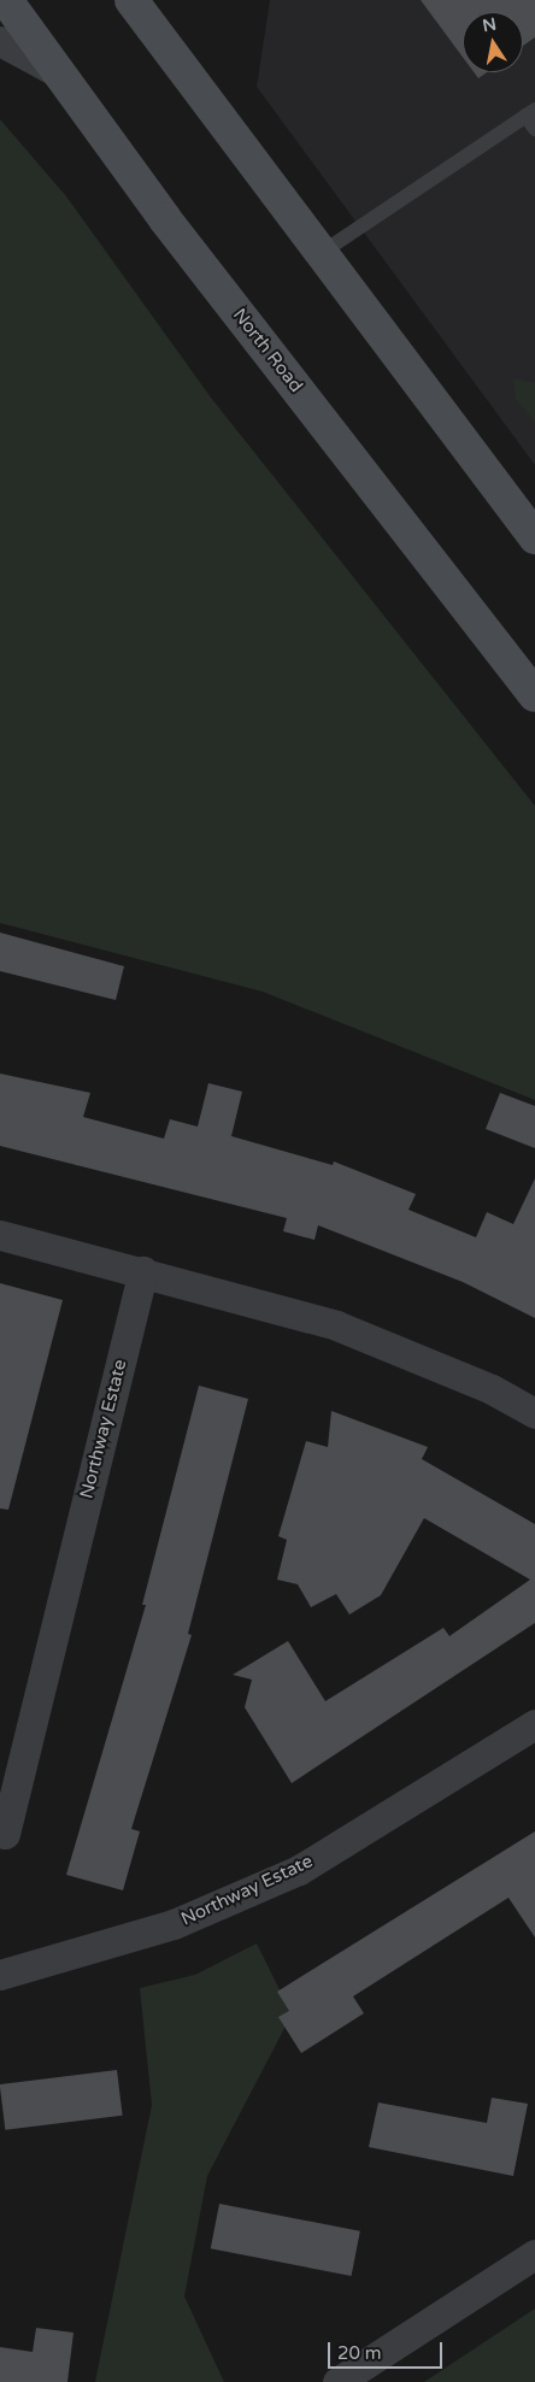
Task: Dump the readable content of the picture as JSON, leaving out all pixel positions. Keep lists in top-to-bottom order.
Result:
{
  "streets": {
    "main road": ["North Road"],
    "street": ["Northway Estate"]
  },
  "scale_bar": "20 m",
  "north": "top"
}
